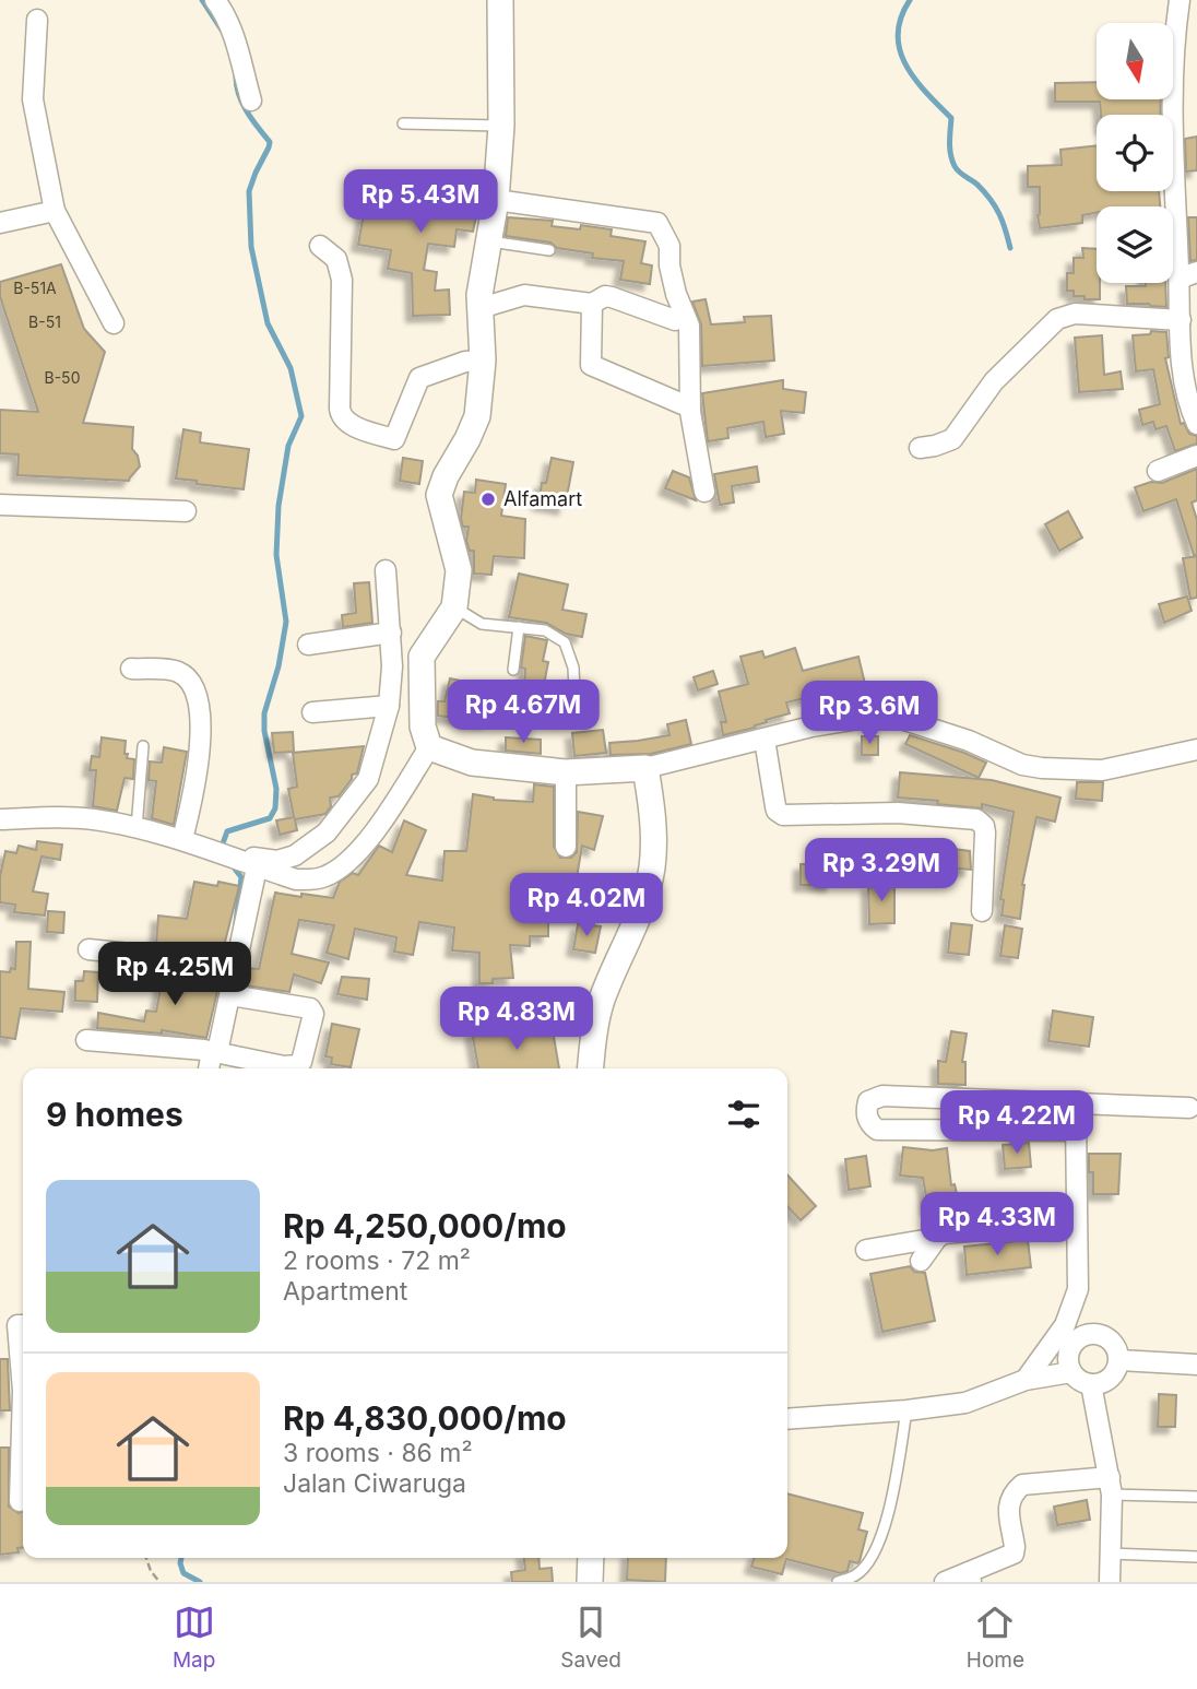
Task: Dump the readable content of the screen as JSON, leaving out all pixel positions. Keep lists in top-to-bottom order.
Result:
{
  "places": ["Alfamart"],
  "house_numbers": ["B-51A", "B-51", "B-50"],
  "north": "bottom",
  "page": {
    "price": [
      "Rp 5.43M",
      "Rp 4.67M",
      "Rp 3.6M",
      "Rp 3.29M",
      "Rp 4.02M",
      "Rp 4.25M",
      "Rp 4.83M",
      "Rp 4.22M",
      "Rp 4.33M"
    ],
    "heading": "9 homes",
    "list": [
      {
        "name": "Rp 4,250,000/mo",
        "note": "2 rooms · 72 m² · Apartment"
      },
      {
        "name": "Rp 4,830,000/mo",
        "note": "3 rooms · 86 m² · Jalan Ciwaruga"
      }
    ],
    "tabs": ["Map", "Saved", "Home"]
  }
}
